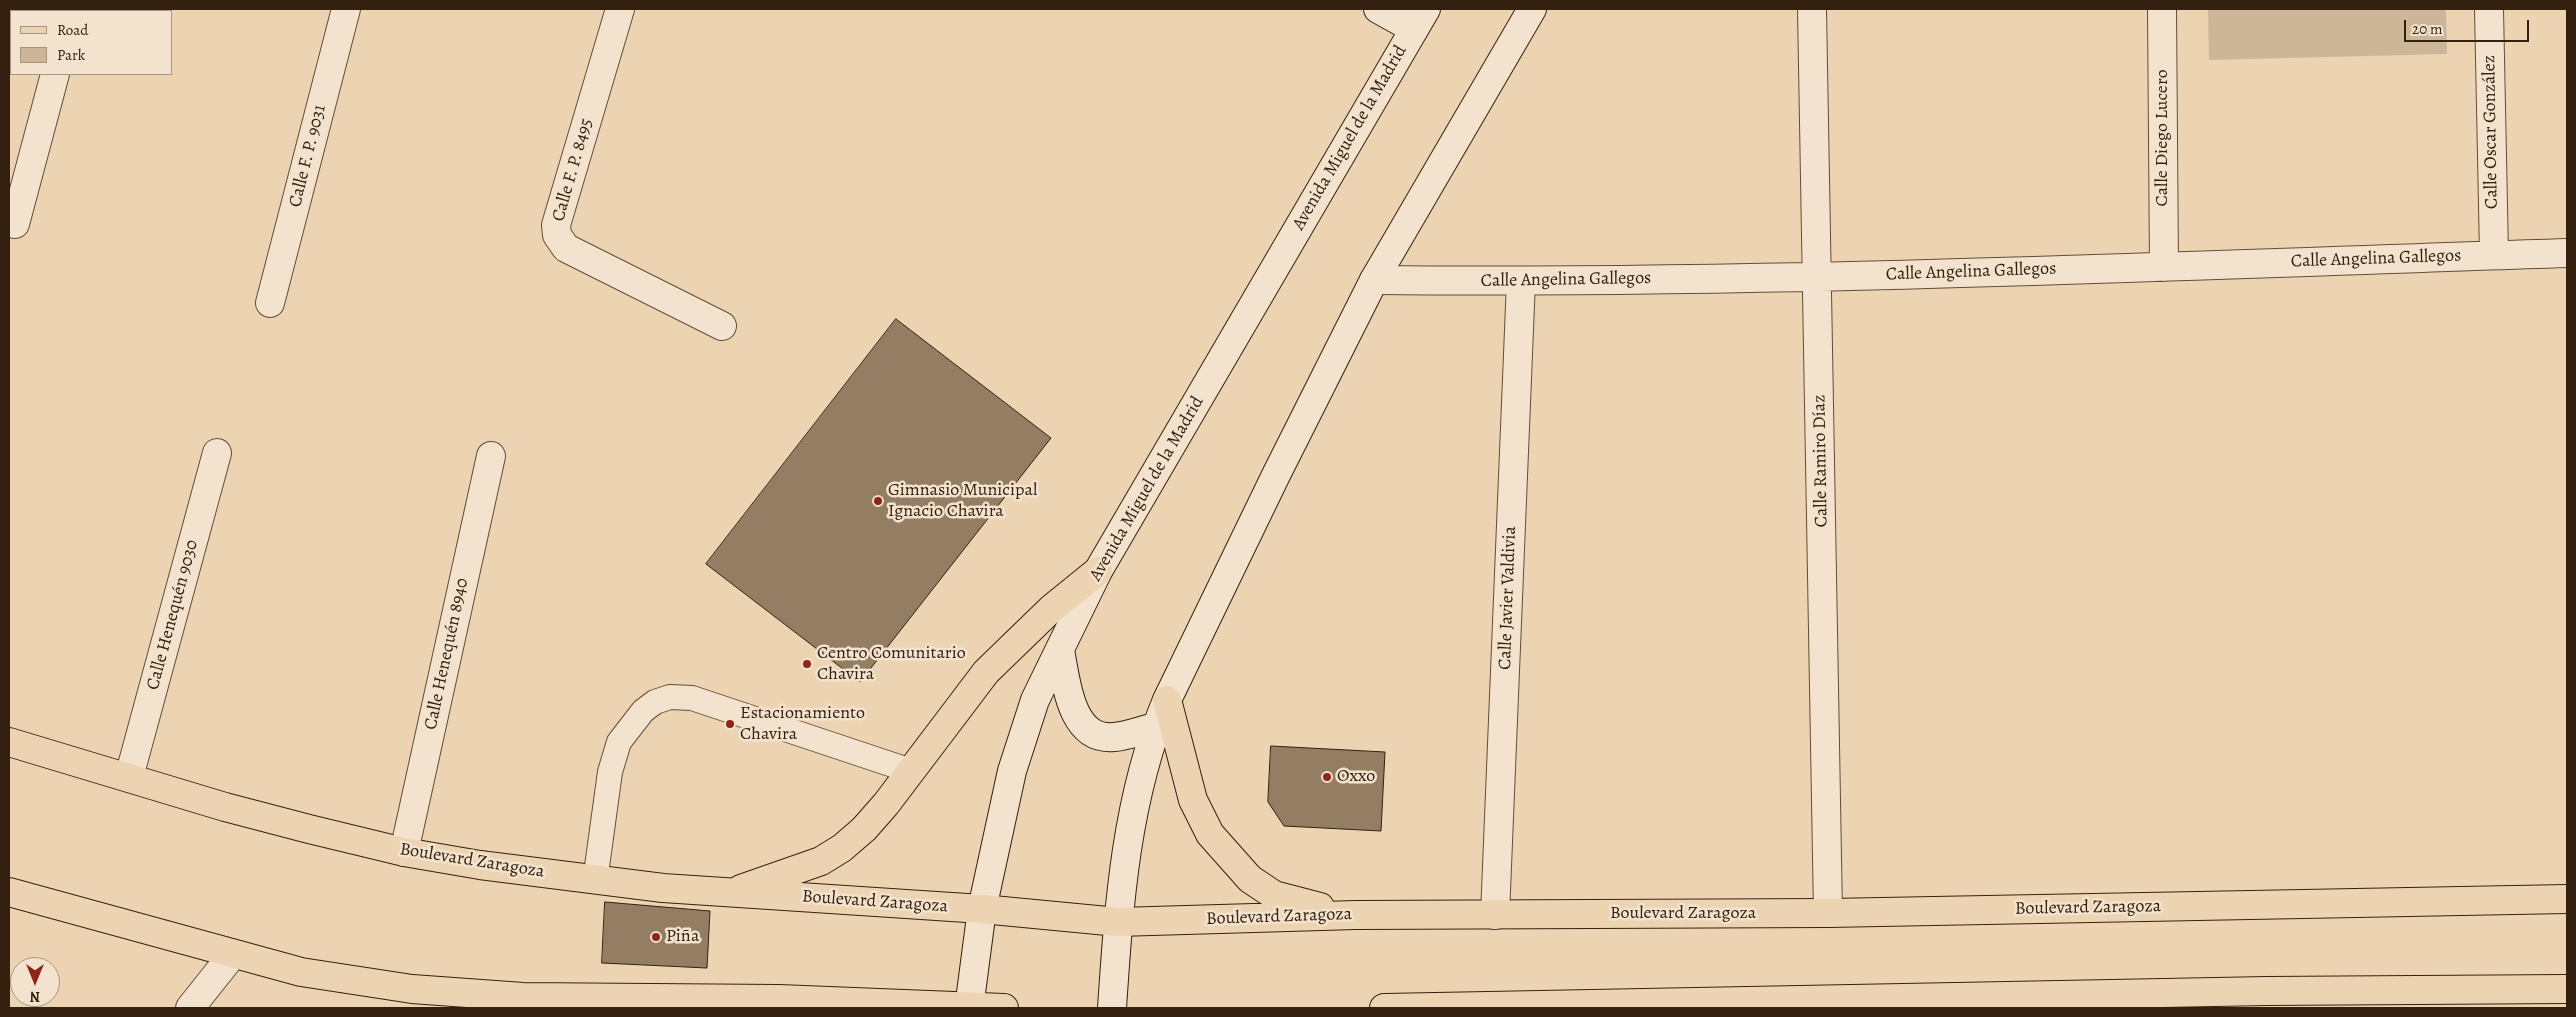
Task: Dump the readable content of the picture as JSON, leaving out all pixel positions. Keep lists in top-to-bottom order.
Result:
{
  "streets": {
    "main road": ["Boulevard Zaragoza"],
    "street": [
      "Calle Oscar González",
      "Avenida Miguel de la Madrid",
      "Calle Diego Lucero",
      "Calle F. P. 9031",
      "Calle F. P. 8495",
      "Calle Angelina Gallegos",
      "Calle Ramiro Díaz",
      "Calle Javier Valdivia",
      "Calle Henequén 9030",
      "Calle Henequén 8940"
    ]
  },
  "crossings": [
    ["Calle Oscar González", "Calle Angelina Gallegos"],
    ["Avenida Miguel de la Madrid", "Boulevard Zaragoza"],
    ["Calle Diego Lucero", "Calle Angelina Gallegos"],
    ["Calle Angelina Gallegos", "Calle Ramiro Díaz"],
    ["Calle Angelina Gallegos", "Calle Javier Valdivia"],
    ["Calle Ramiro Díaz", "Boulevard Zaragoza"],
    ["Calle Javier Valdivia", "Boulevard Zaragoza"],
    ["Calle Henequén 9030", "Boulevard Zaragoza"],
    ["Calle Henequén 8940", "Boulevard Zaragoza"]
  ],
  "places": [
    "Gimnasio Municipal Ignacio Chavira",
    "Centro Comunitario Chavira",
    "Estacionamiento Chavira",
    "Oxxo",
    "Piña"
  ],
  "legend": ["Road", "Park"],
  "scale_bar": "20 m",
  "north": "bottom"
}
